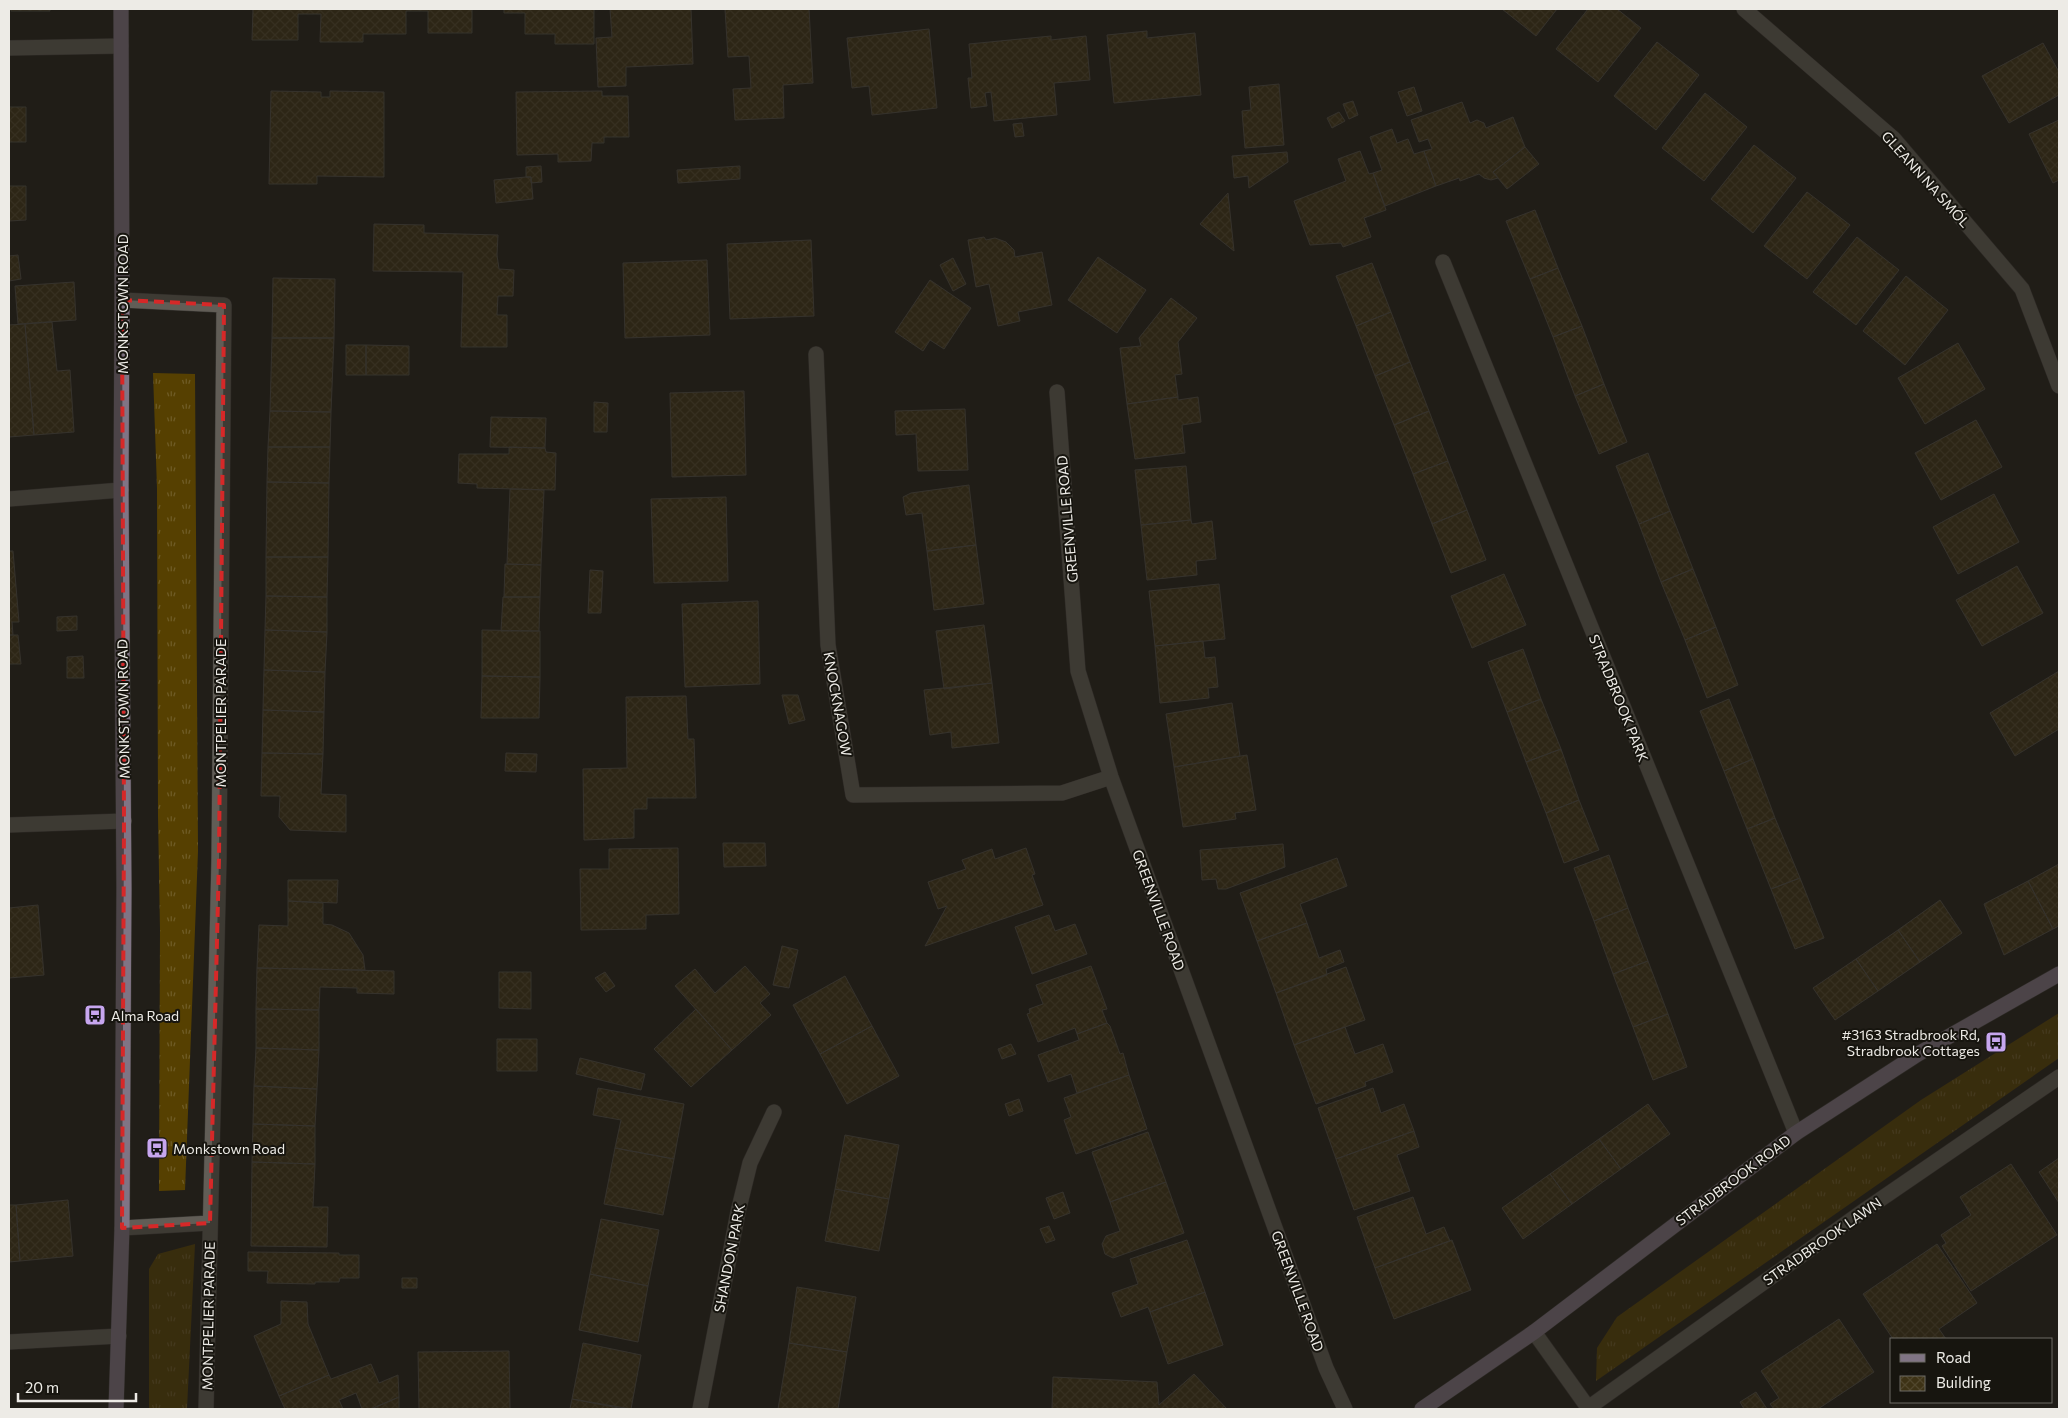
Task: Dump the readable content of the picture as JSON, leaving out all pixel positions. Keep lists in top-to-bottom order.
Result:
{
  "streets": {
    "main road": ["MONKSTOWN ROAD", "STRADBROOK ROAD"],
    "street": [
      "GLEANN NA SMÓL",
      "GREENVILLE ROAD",
      "STRADBROOK PARK",
      "KNOCKNAGOW",
      "MONTPELIER PARADE",
      "STRADBROOK LAWN",
      "SHANDON PARK"
    ]
  },
  "crossings": [
    ["MONKSTOWN ROAD", "MONTPELIER PARADE"],
    ["GREENVILLE ROAD", "KNOCKNAGOW"],
    ["STRADBROOK PARK", "STRADBROOK ROAD"],
    ["STRADBROOK ROAD", "STRADBROOK LAWN"]
  ],
  "places": {
    "bus stop": ["Alma Road", "#3163 Stradbrook Rd, Stradbrook Cottages", "Monkstown Road"]
  },
  "legend": ["Road", "Building"],
  "scale_bar": "20 m"
}
